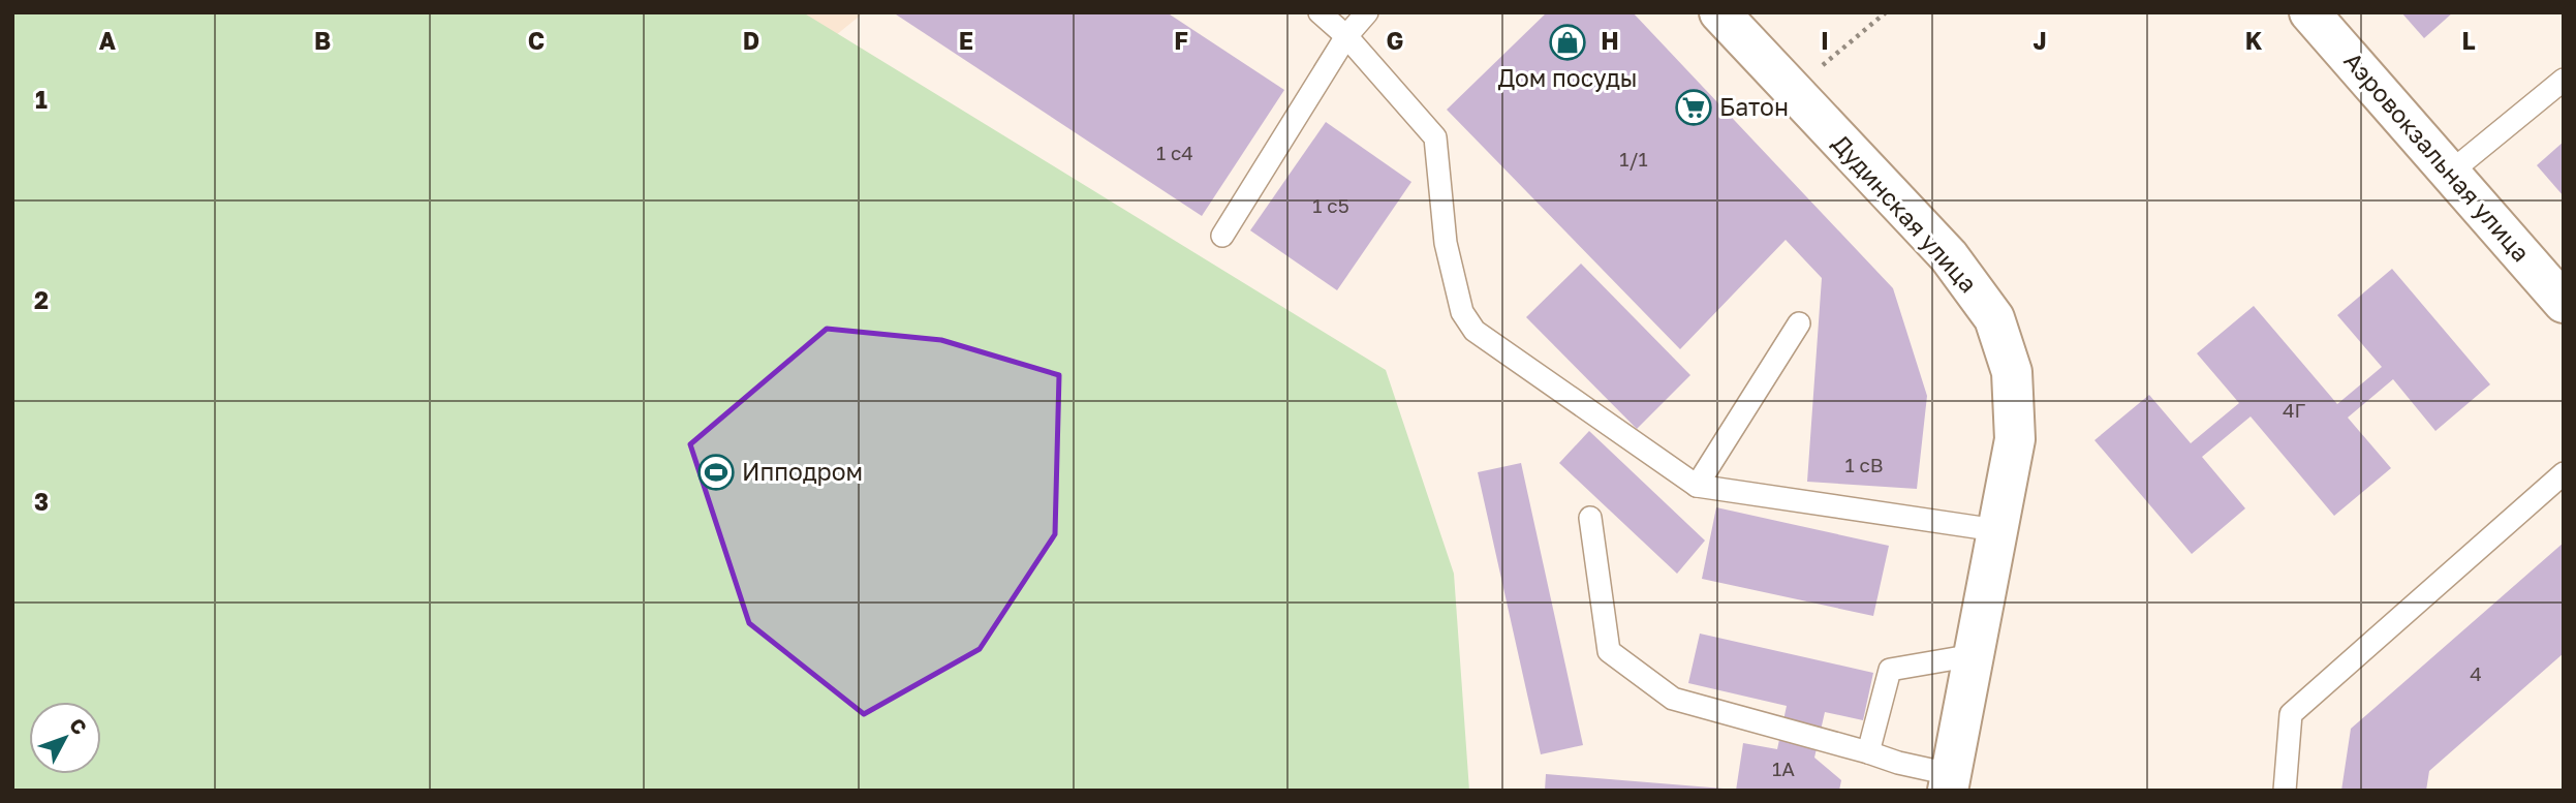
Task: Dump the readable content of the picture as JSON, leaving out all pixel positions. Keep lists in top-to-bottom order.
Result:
{
  "streets": {
    "street": ["Аэровокзальная улица", "Дудинская улица"]
  },
  "places": {
    "shop": ["Дом посуды"],
    "supermarket": ["Батон"],
    "sports": ["Ипподром"]
  },
  "house_numbers": [
    "1 с4",
    "1/1",
    "1 с5",
    "4Г",
    "1 сВ",
    "4",
    "1А"
  ],
  "north": "top right",
  "grid": {
    "columns": [
      "A",
      "B",
      "C",
      "D",
      "E",
      "F",
      "G",
      "H",
      "I",
      "J",
      "K",
      "L"
    ],
    "rows": ["1", "2", "3"]
  }
}
